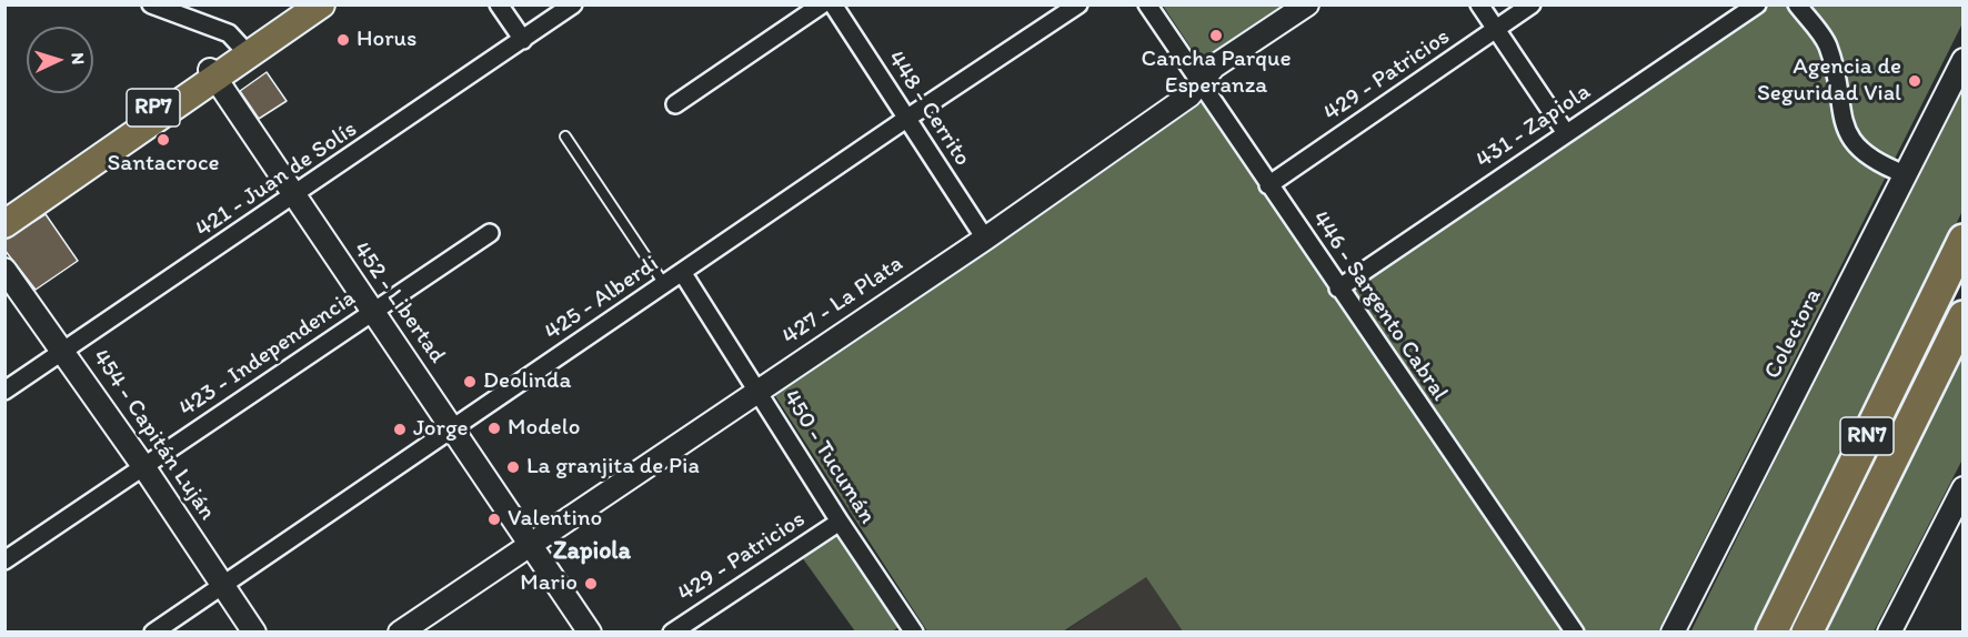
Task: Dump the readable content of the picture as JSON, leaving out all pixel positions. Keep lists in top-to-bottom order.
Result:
{
  "streets": {
    "highway": ["RN7"],
    "main road": ["RP7"],
    "street": [
      "429 - Patricios",
      "448 - Cerrito",
      "431 - Zapiola",
      "421 - Juan de Solís",
      "425 - Alberdi",
      "427 - La Plata",
      "452 - Libertad",
      "446 - Sargento Cabral",
      "Colectora",
      "423 - Independencia",
      "454 - Capitán Luján",
      "450 - Tucumán"
    ]
  },
  "crossings": [
    ["429 - Patricios", "446 - Sargento Cabral"],
    ["429 - Patricios", "450 - Tucumán"],
    ["RP7", "452 - Libertad"],
    ["448 - Cerrito", "425 - Alberdi"],
    ["448 - Cerrito", "427 - La Plata"],
    ["431 - Zapiola", "446 - Sargento Cabral"],
    ["421 - Juan de Solís", "452 - Libertad"],
    ["421 - Juan de Solís", "454 - Capitán Luján"],
    ["425 - Alberdi", "452 - Libertad"],
    ["425 - Alberdi", "454 - Capitán Luján"],
    ["425 - Alberdi", "450 - Tucumán"],
    ["427 - La Plata", "452 - Libertad"],
    ["427 - La Plata", "446 - Sargento Cabral"],
    ["427 - La Plata", "450 - Tucumán"],
    ["452 - Libertad", "423 - Independencia"],
    ["423 - Independencia", "454 - Capitán Luján"]
  ],
  "districts": ["Zapiola"],
  "places": [
    "Cancha Parque Esperanza",
    "Horus",
    "Agencia de Seguridad Vial",
    "Santacroce",
    "Deolinda",
    "Modelo",
    "Jorge",
    "La granjita de Pia",
    "Valentino",
    "Mario"
  ],
  "north": "right"
}
